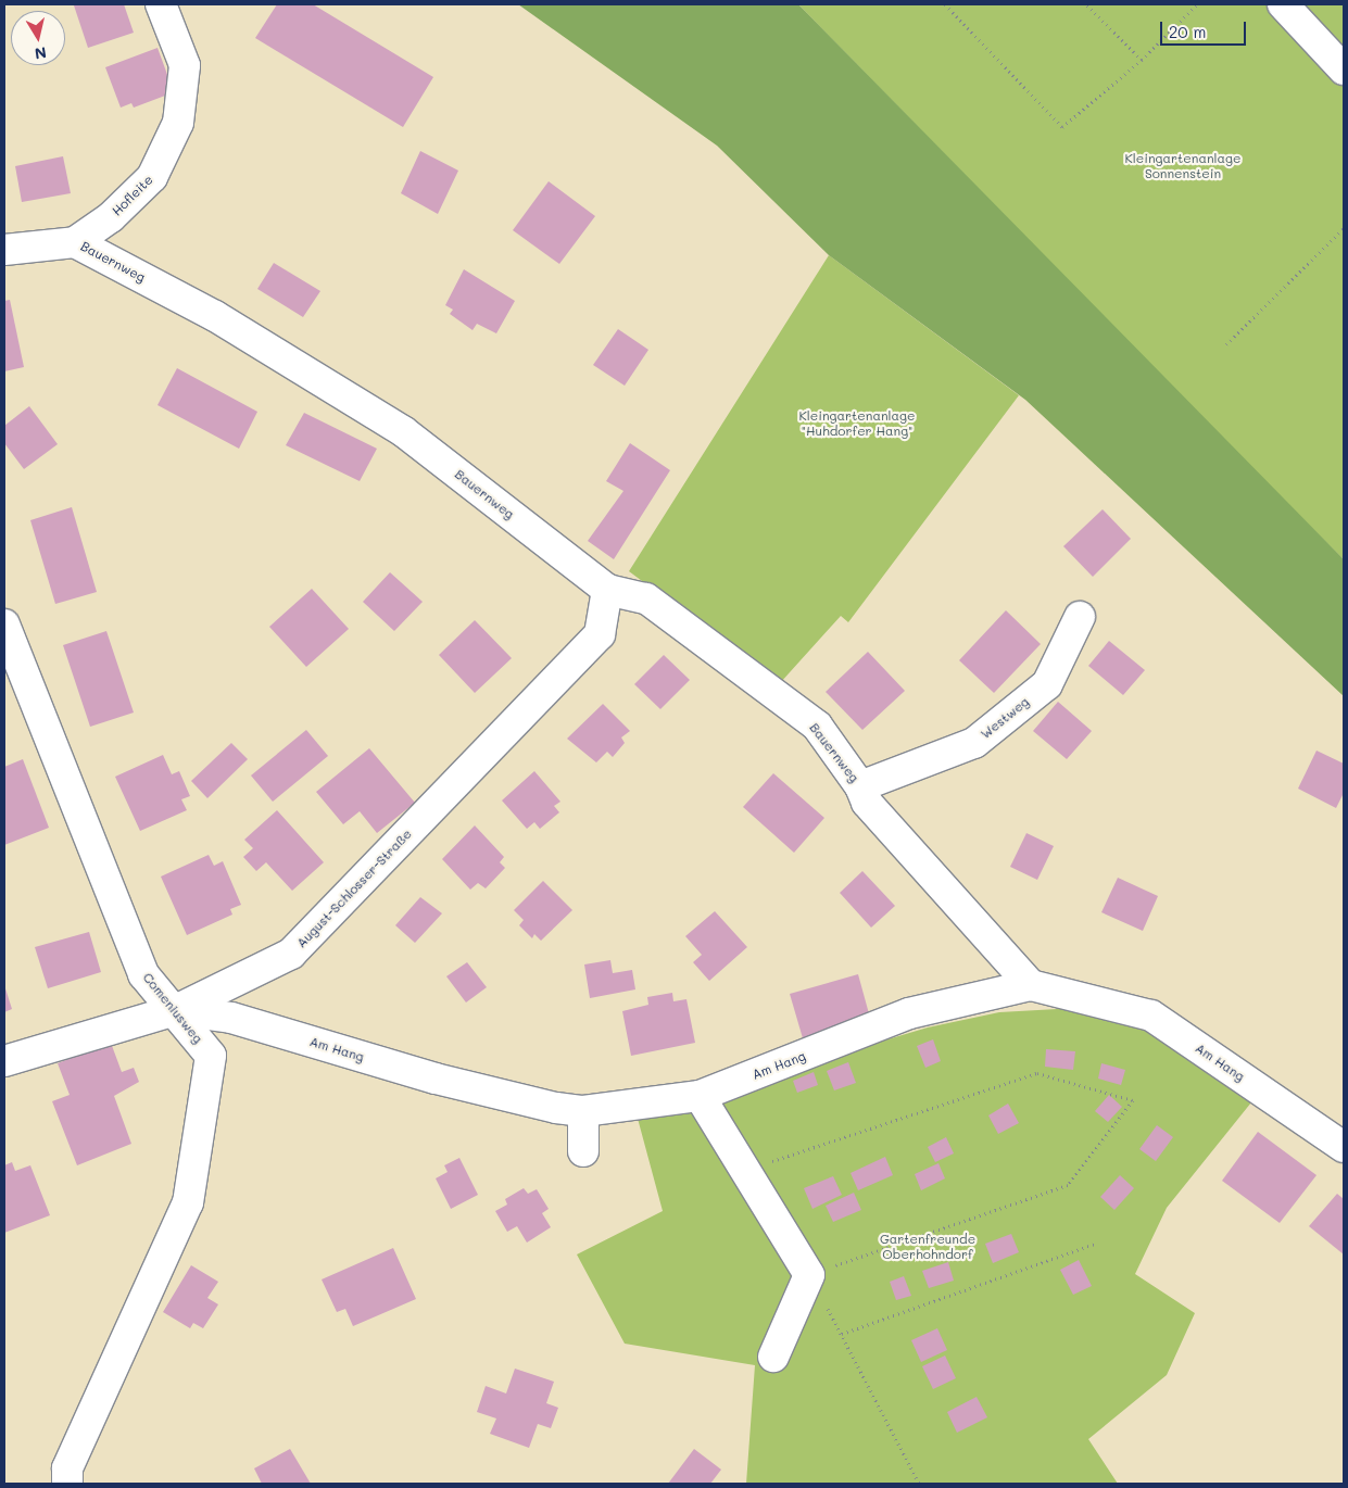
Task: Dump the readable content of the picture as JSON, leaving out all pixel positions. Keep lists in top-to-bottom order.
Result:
{
  "streets": {
    "street": [
      "Hofleite",
      "Bauernweg",
      "Westweg",
      "August-Schlosser-Straße",
      "Comeniusweg",
      "Am Hang"
    ]
  },
  "crossings": [
    ["Hofleite", "Bauernweg"],
    ["Bauernweg", "Westweg"],
    ["Bauernweg", "August-Schlosser-Straße"],
    ["Bauernweg", "Am Hang"],
    ["August-Schlosser-Straße", "Comeniusweg"],
    ["August-Schlosser-Straße", "Am Hang"],
    ["Comeniusweg", "Am Hang"]
  ],
  "parks": ["Kleingartenanlage Sonnenstein", "Kleingartenanlage \"Huhdorfer Hang\"", "Gartenfreunde Oberhohndorf"],
  "scale_bar": "20 m",
  "north": "bottom"
}
